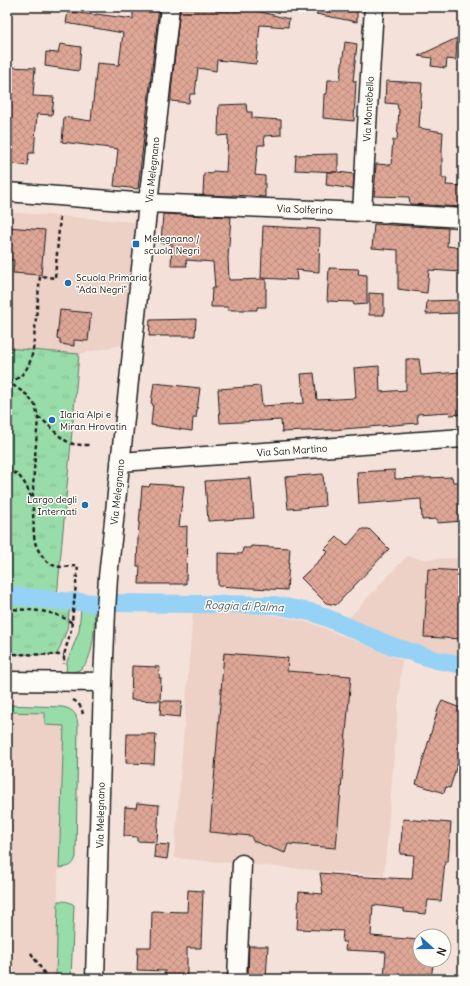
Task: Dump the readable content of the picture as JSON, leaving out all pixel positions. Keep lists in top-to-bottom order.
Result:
{
  "streets": {
    "street": [
      "Via Montebello",
      "Via Melegnano",
      "Via Solferino",
      "Via San Martino"
    ]
  },
  "crossings": [
    ["Via Montebello", "Via Solferino"],
    ["Via Melegnano", "Via Solferino"],
    ["Via Melegnano", "Via San Martino"]
  ],
  "water": ["Roggia di Palma"],
  "places": {
    "transit": ["Melegnano / scuola Negri"],
    "other": ["Scuola Primaria \"Ada Negri\"", "Ilaria Alpi e Miran Hrovatin", "Largo degli Internati"]
  },
  "north": "right"
}
